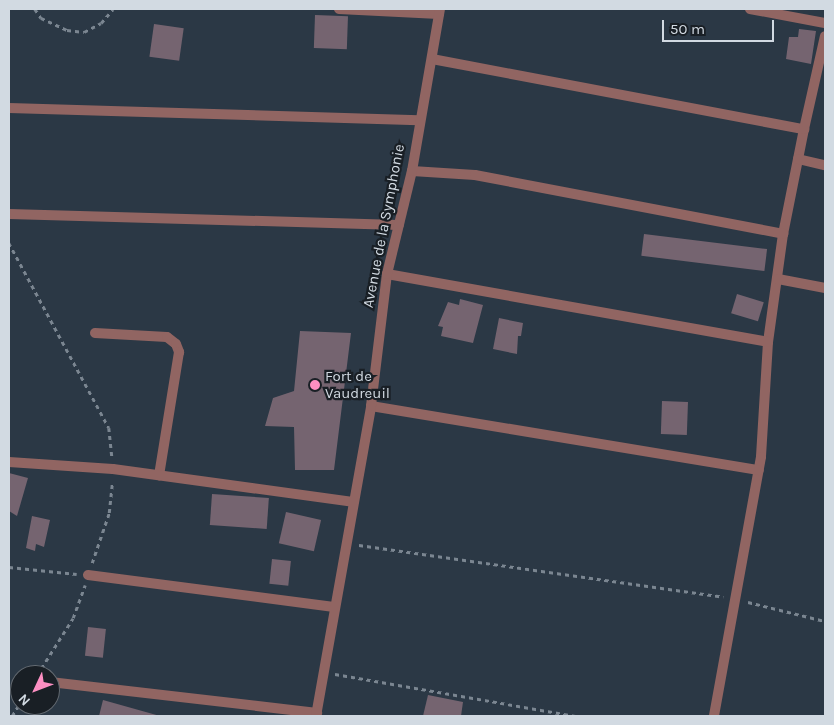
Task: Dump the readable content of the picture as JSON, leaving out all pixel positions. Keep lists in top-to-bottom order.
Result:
{
  "streets": {
    "street": ["Avenue de la Symphonie"]
  },
  "places": ["Fort de Vaudreuil"],
  "scale_bar": "50 m",
  "north": "bottom left"
}
